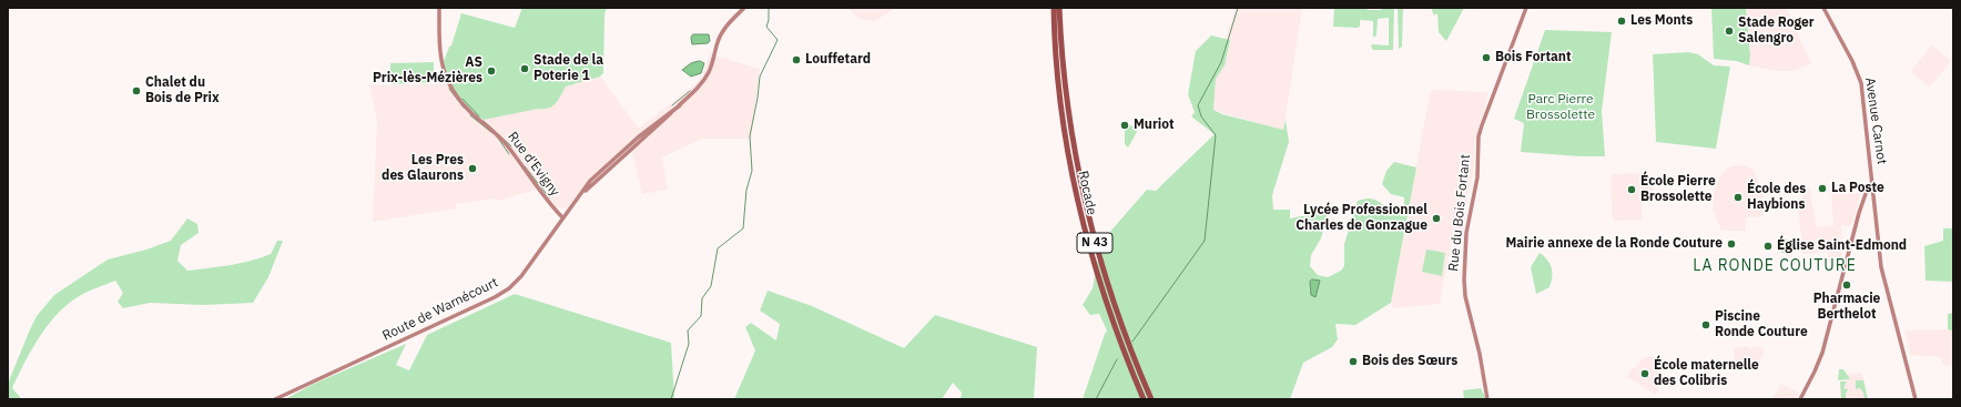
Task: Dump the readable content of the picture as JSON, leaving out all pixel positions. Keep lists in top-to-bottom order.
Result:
{
  "streets": {
    "highway": ["Rocade", "N 43"],
    "main road": [
      "Avenue Carnot",
      "Rue d'Evigny",
      "Rue du Bois Fortant",
      "Route de Warnécourt"
    ]
  },
  "crossings": [
    ["Rue d'Evigny", "Route de Warnécourt"]
  ],
  "districts": ["LA RONDE COUTURE"],
  "parks": ["Parc Pierre Brossolette"],
  "places": [
    "Les Monts",
    "Stade Roger Salengro",
    "Bois Fortant",
    "Louffetard",
    "Stade de la Poterie 1",
    "AS Prix-lès-Mézières",
    "Chalet du Bois de Prix",
    "Muriot",
    "Les Pres des Glaurons",
    "La Poste",
    "École Pierre Brossolette",
    "École des Haybions",
    "Lycée Professionnel Charles de Gonzague",
    "Mairie annexe de la Ronde Couture",
    "Église Saint-Edmond",
    "Pharmacie Berthelot",
    "Piscine Ronde Couture",
    "Bois des Sœurs",
    "École maternelle des Colibris"
  ]
}
